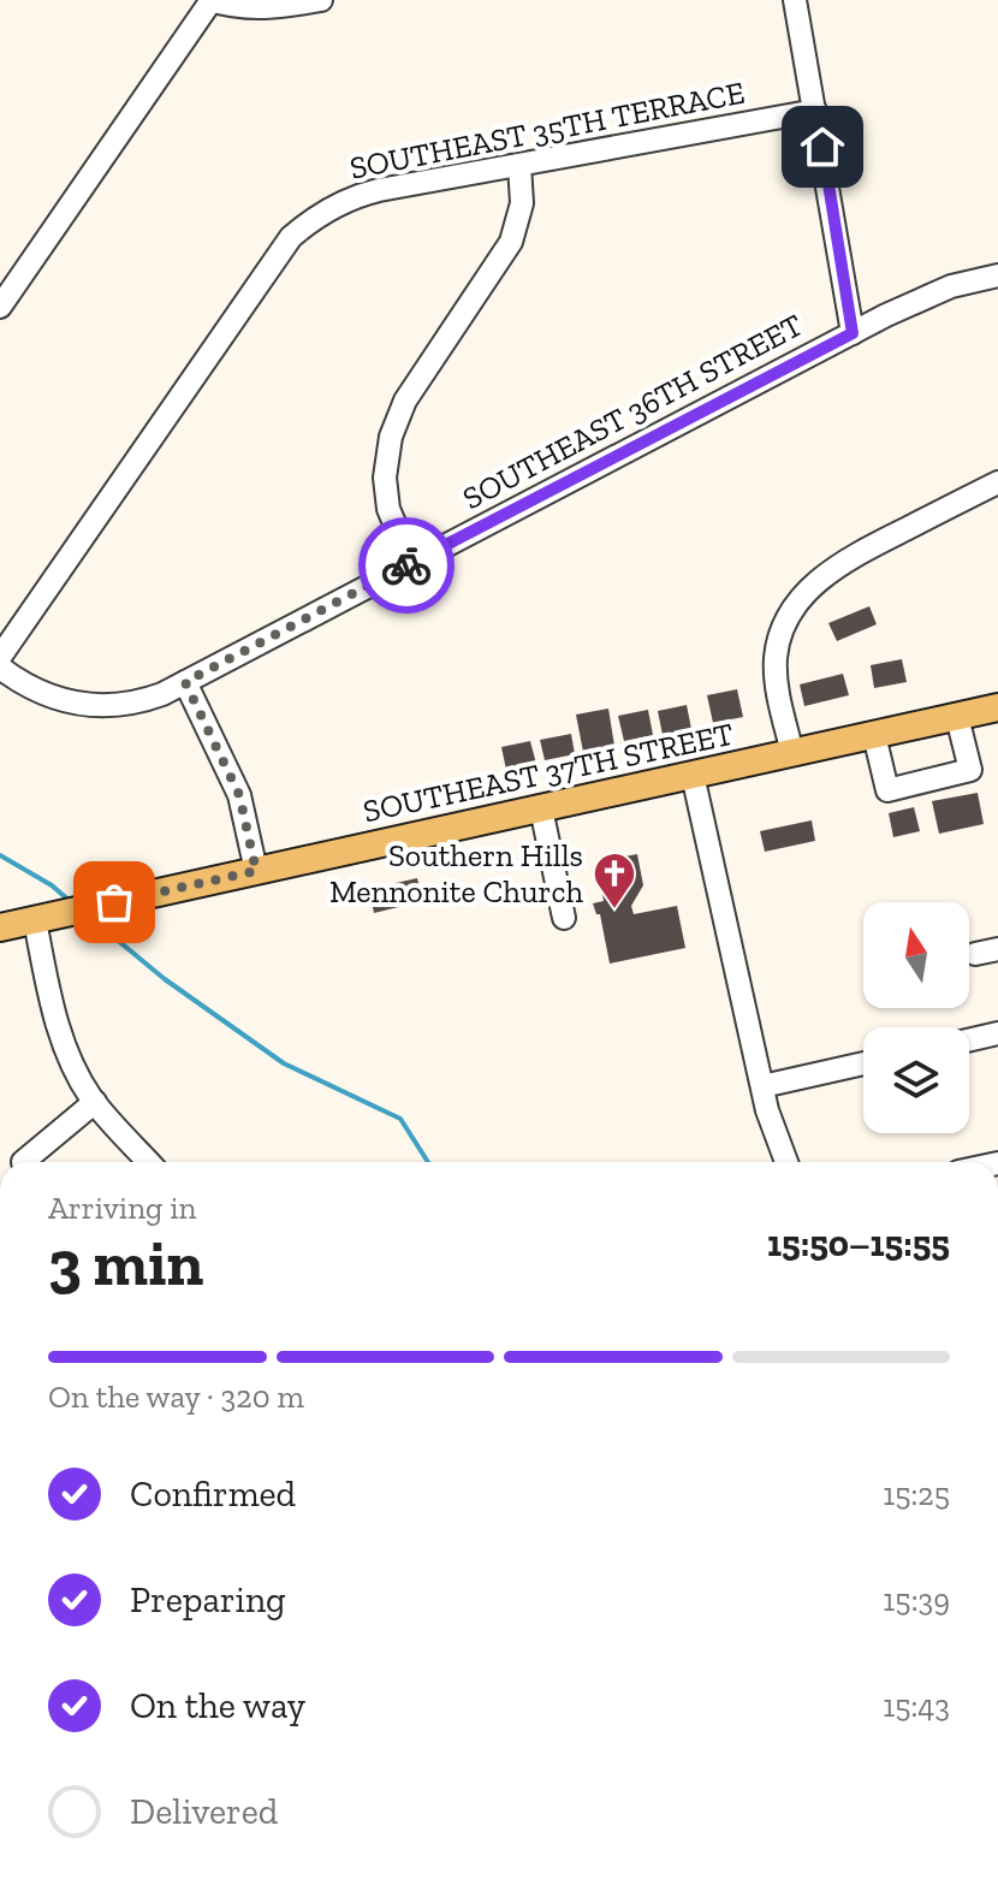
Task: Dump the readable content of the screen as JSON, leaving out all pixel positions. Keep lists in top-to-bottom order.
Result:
{
  "streets": {
    "main road": ["SOUTHEAST 37TH STREET"],
    "street": ["SOUTHEAST 35TH TERRACE", "SOUTHEAST 36TH STREET"]
  },
  "places": {
    "church": ["Southern Hills Mennonite Church"]
  },
  "north": "top",
  "page": {
    "heading": ["3 min", "Arriving in", "15:50–15:55"],
    "bar": "On the way · 320 m",
    "list": [
      ["Confirmed", "15:25"],
      ["Preparing", "15:39"],
      ["On the way", "15:43"],
      "Delivered"
    ]
  }
}
